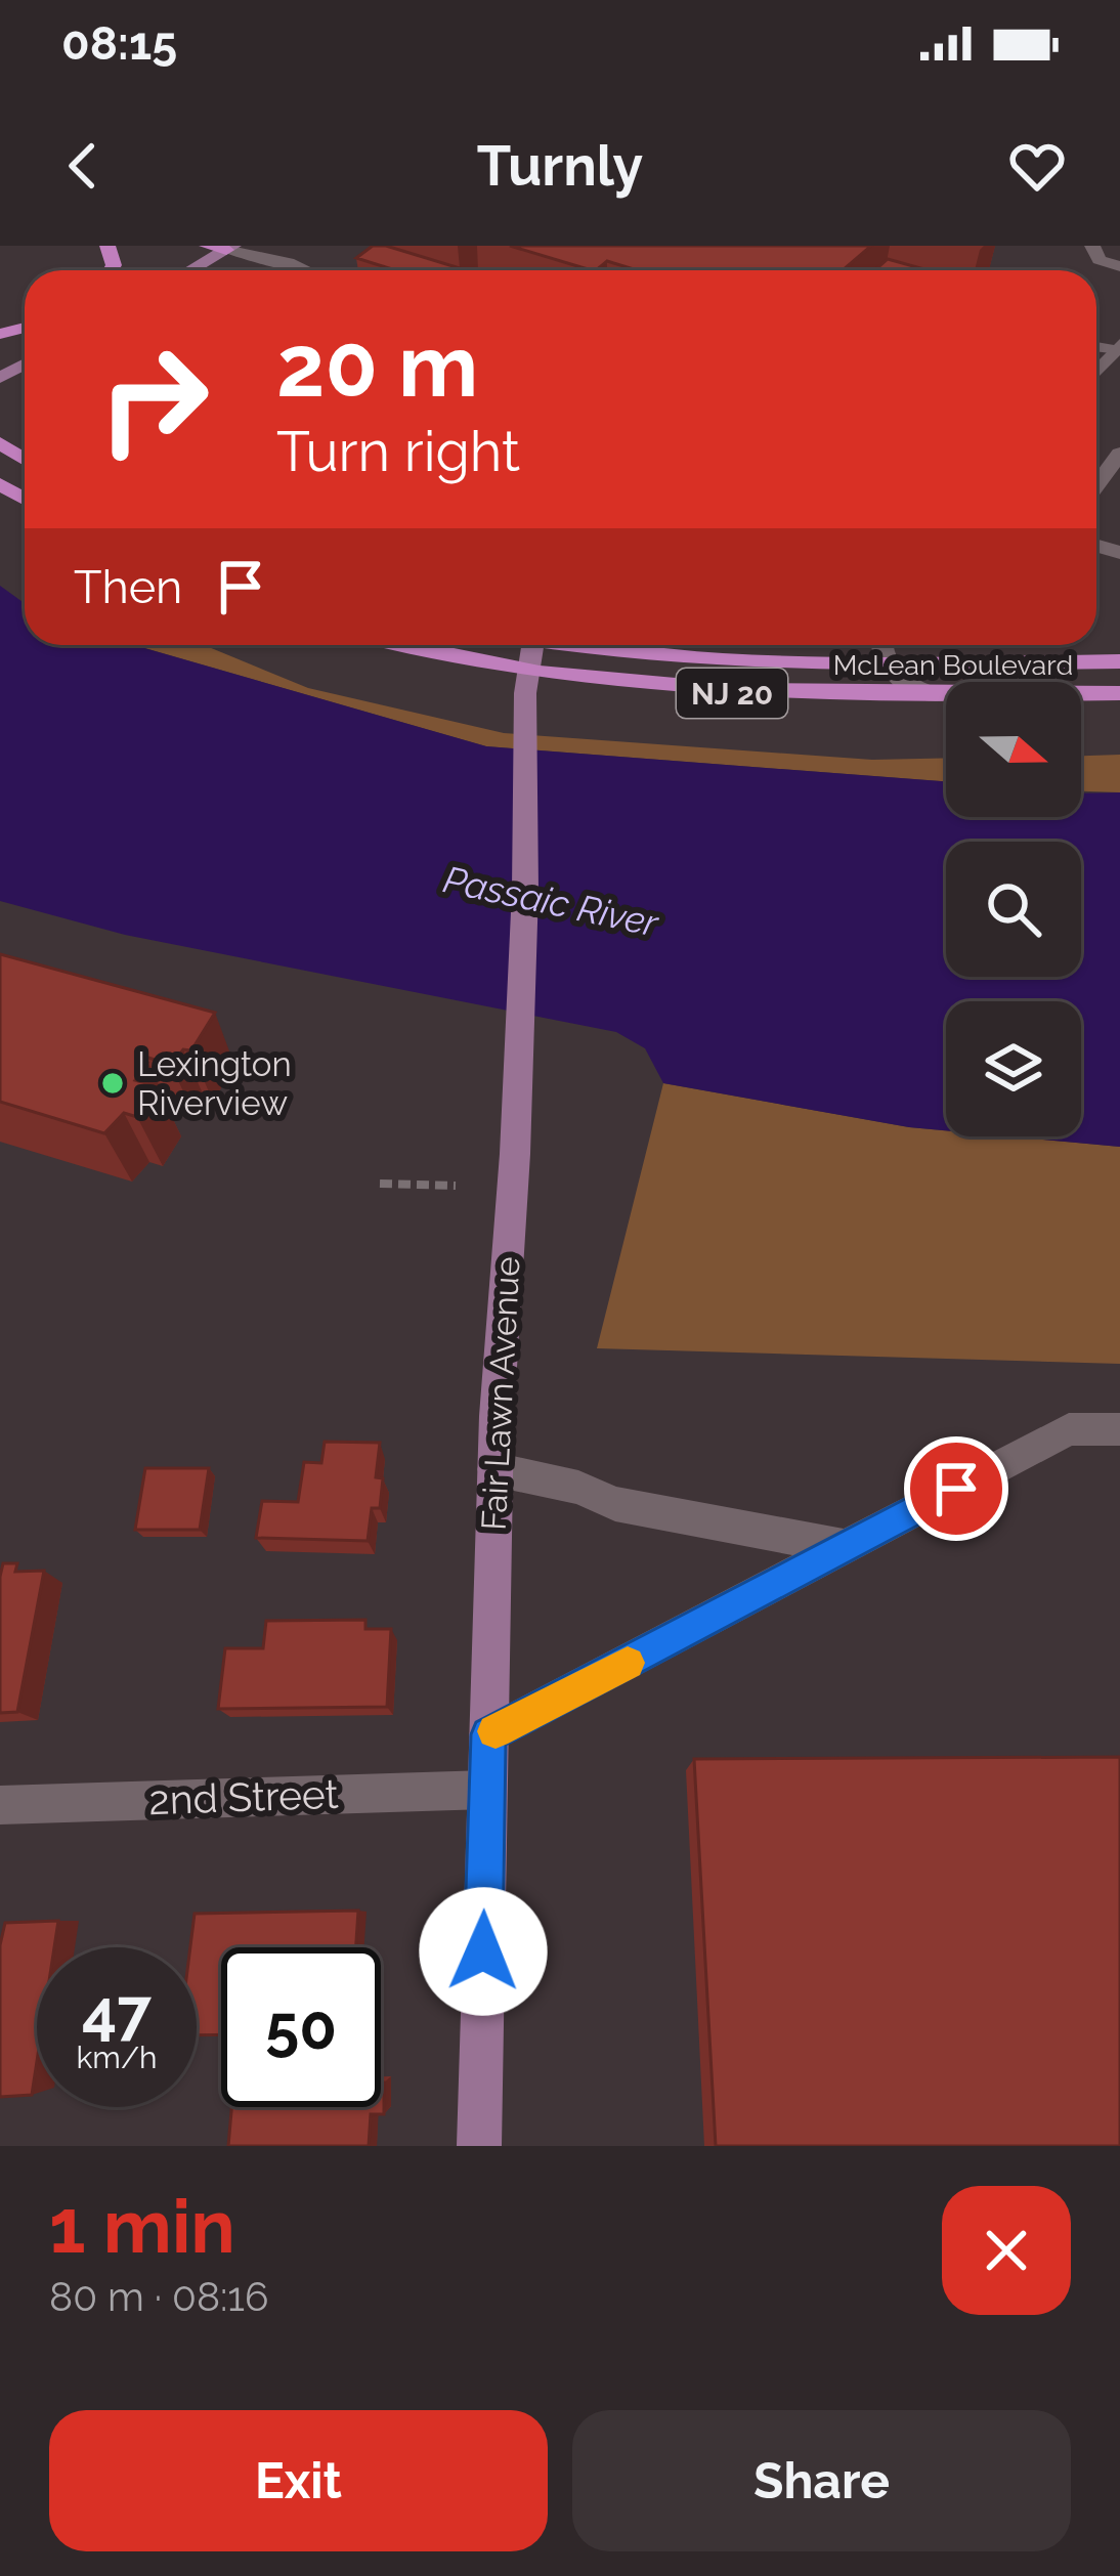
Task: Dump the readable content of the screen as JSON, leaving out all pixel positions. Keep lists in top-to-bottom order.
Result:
{
  "streets": {
    "main road": ["McLean Boulevard", "NJ 20", "Fair Lawn Avenue"],
    "street": ["2nd Street"]
  },
  "crossings": [
    ["McLean Boulevard", "Fair Lawn Avenue"],
    ["Fair Lawn Avenue", "2nd Street"]
  ],
  "water": ["Passaic River"],
  "places": ["Lexington Riverview"],
  "north": "right",
  "page": {
    "status": "08:15",
    "header": "Turnly",
    "turn": ["20 m", "Turn right"],
    "then": "Then",
    "speed": "47 km/h",
    "limit": "50",
    "heading": ["1 min", "80 m · 08:16"],
    "buttons": ["Exit", "Share"]
  }
}
